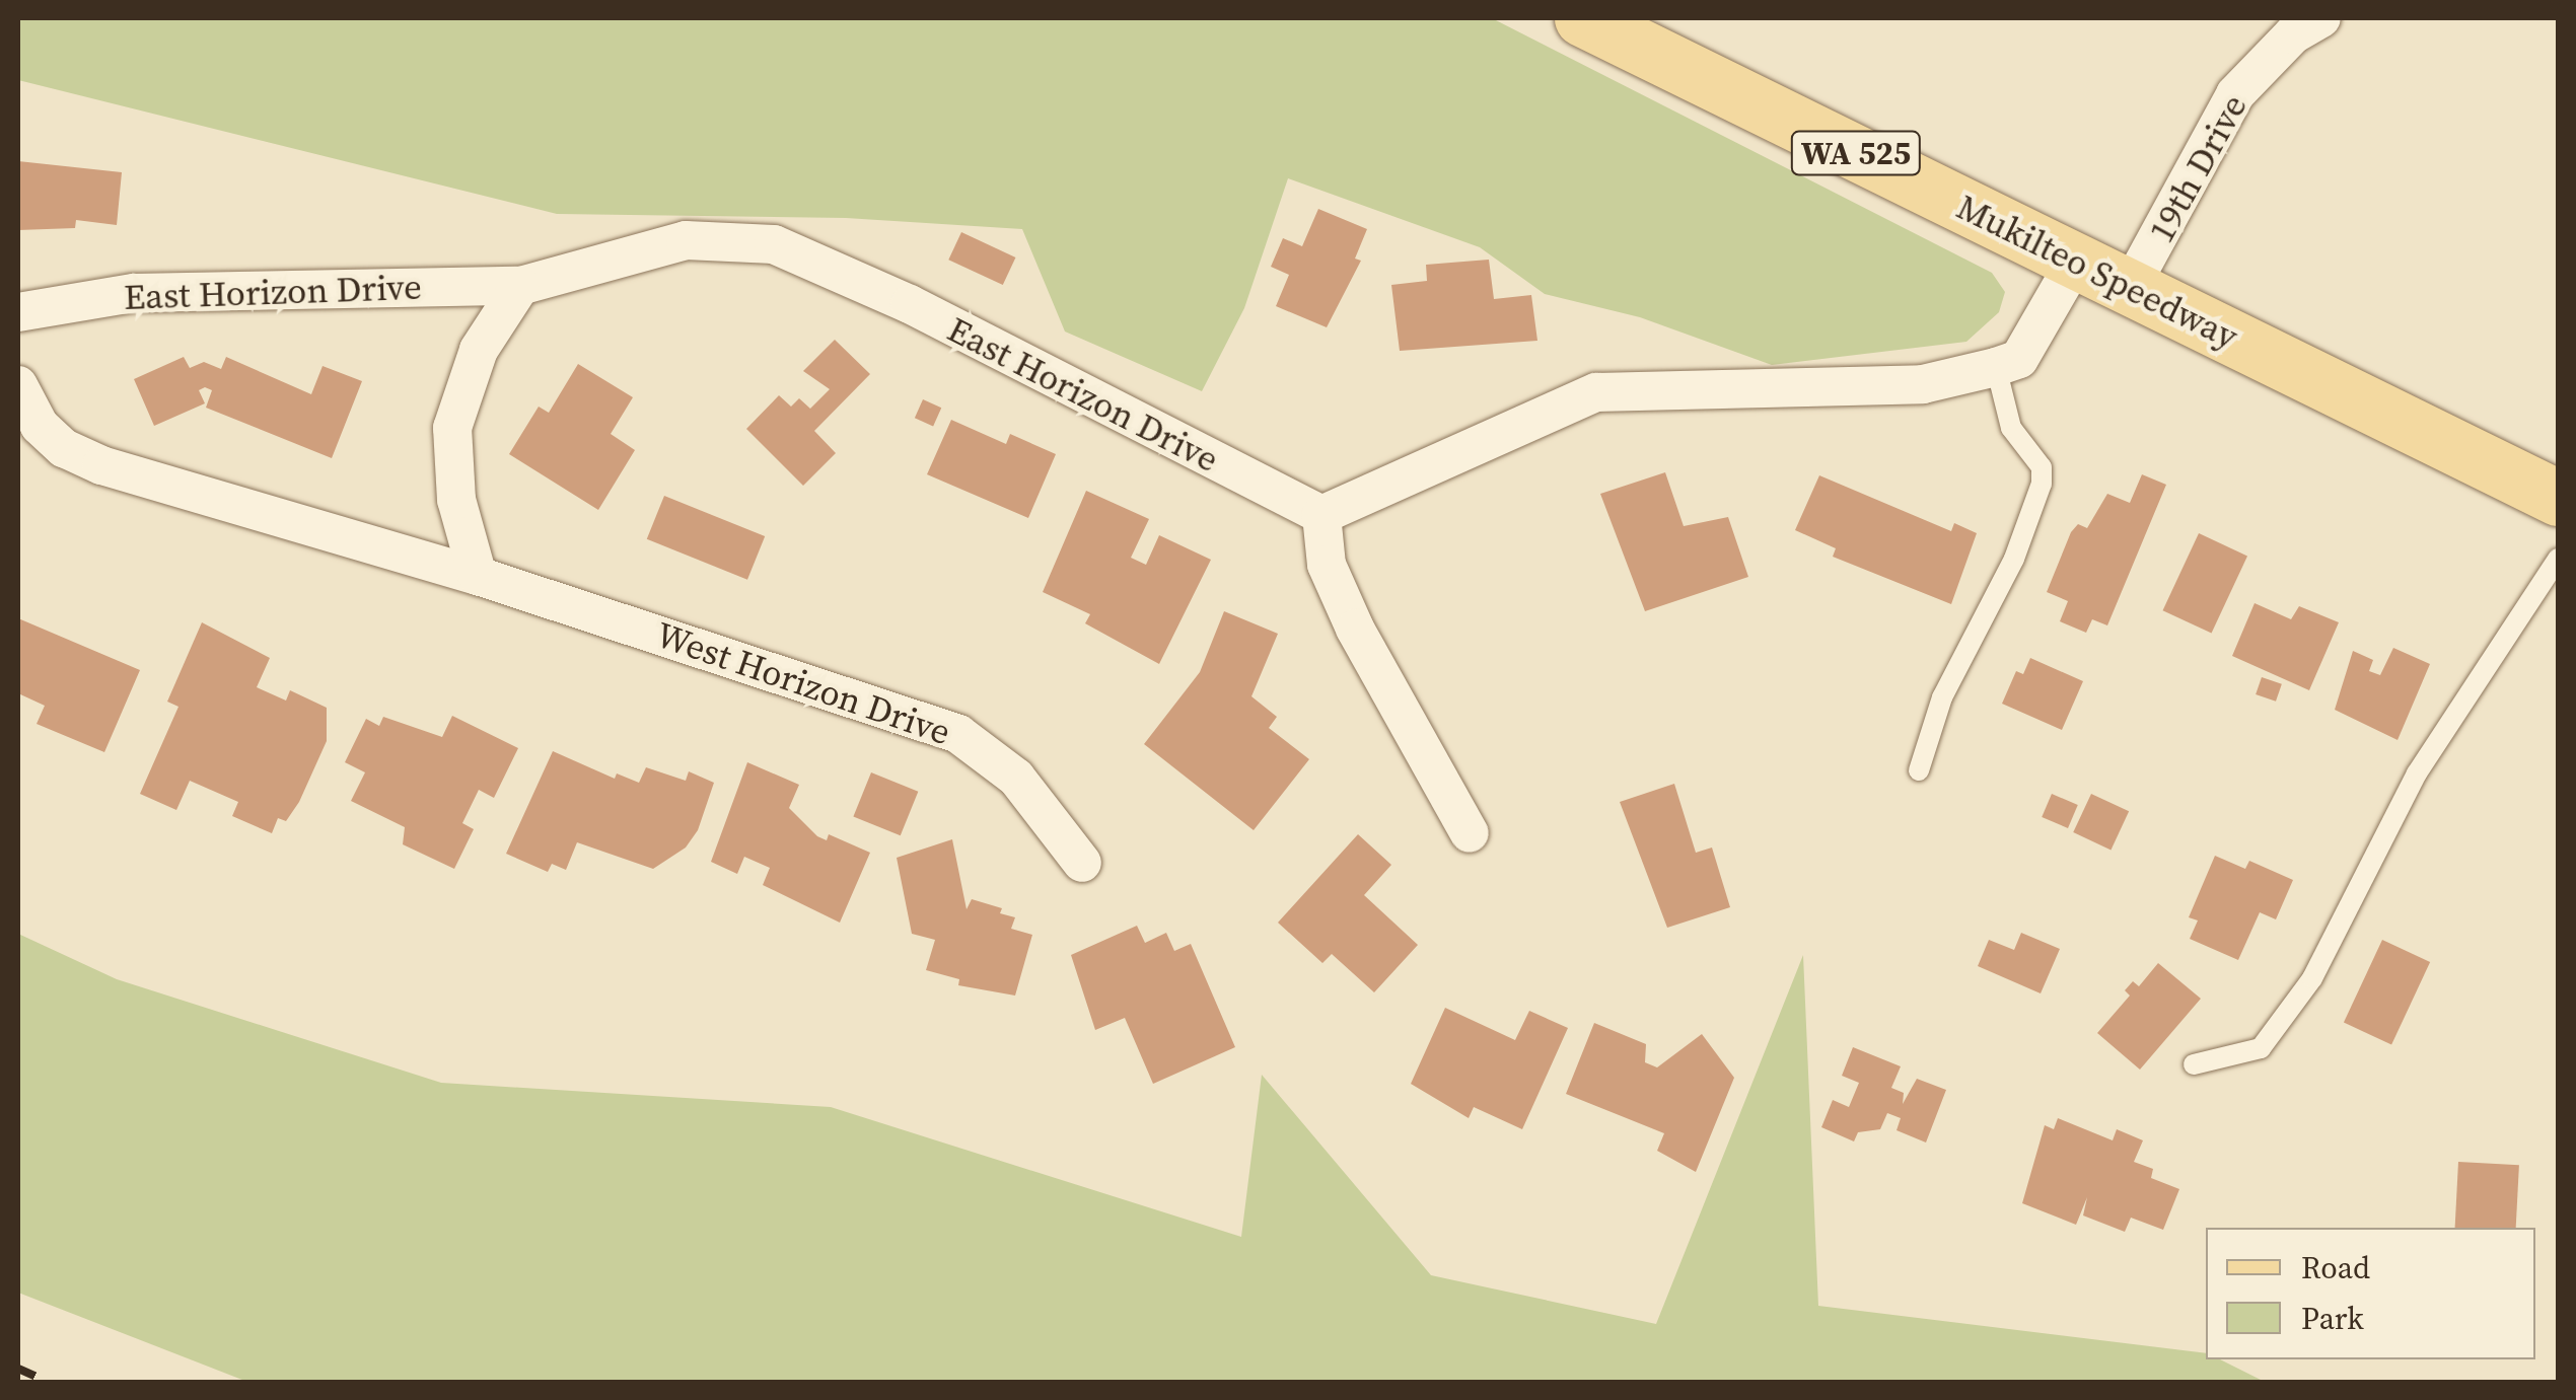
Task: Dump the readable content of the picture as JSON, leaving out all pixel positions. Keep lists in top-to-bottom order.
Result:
{
  "streets": {
    "main road": ["WA 525", "Mukilteo Speedway"],
    "street": ["19th Drive", "East Horizon Drive", "West Horizon Drive"]
  },
  "crossings": [
    ["19th Drive", "Mukilteo Speedway"]
  ],
  "legend": ["Road", "Park"]
}
